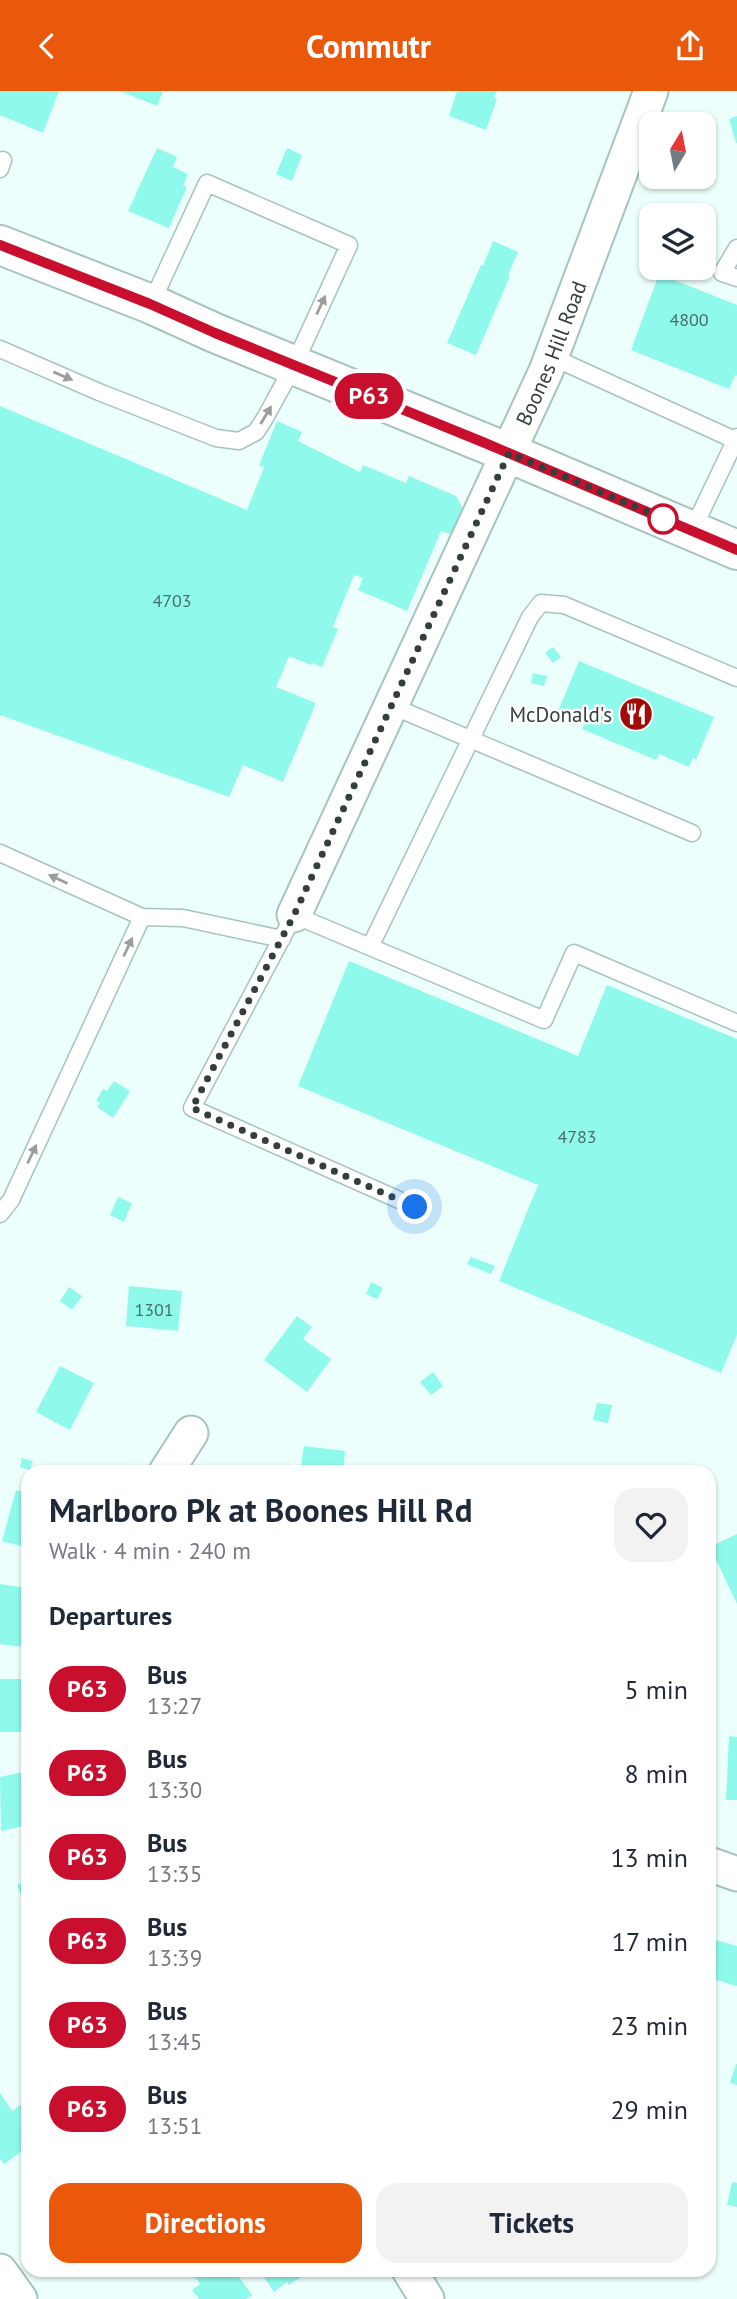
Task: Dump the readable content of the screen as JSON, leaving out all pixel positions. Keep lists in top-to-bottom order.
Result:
{
  "streets": {
    "street": ["Boones Hill Road"]
  },
  "places": {
    "restaurant": ["McDonald's"]
  },
  "lines": ["bus line P63"],
  "house_numbers": [
    "4800",
    "4703",
    "4783",
    "1301"
  ],
  "north": "top",
  "page": {
    "header": "Commutr",
    "on_map": "P63",
    "heading": [
      ["Marlboro Pk at Boones Hill Rd", "Walk · 4 min · 240 m"],
      "Departures"
    ],
    "list": [
      {
        "mark": "P63",
        "name": "Bus",
        "note": "13:27",
        "value": "5 min"
      },
      {
        "mark": "P63",
        "name": "Bus",
        "note": "13:30",
        "value": "8 min"
      },
      {
        "mark": "P63",
        "name": "Bus",
        "note": "13:35",
        "value": "13 min"
      },
      {
        "mark": "P63",
        "name": "Bus",
        "note": "13:39",
        "value": "17 min"
      },
      {
        "mark": "P63",
        "name": "Bus",
        "note": "13:45",
        "value": "23 min"
      },
      {
        "mark": "P63",
        "name": "Bus",
        "note": "13:51",
        "value": "29 min"
      }
    ],
    "buttons": ["Directions", "Tickets"]
  }
}
